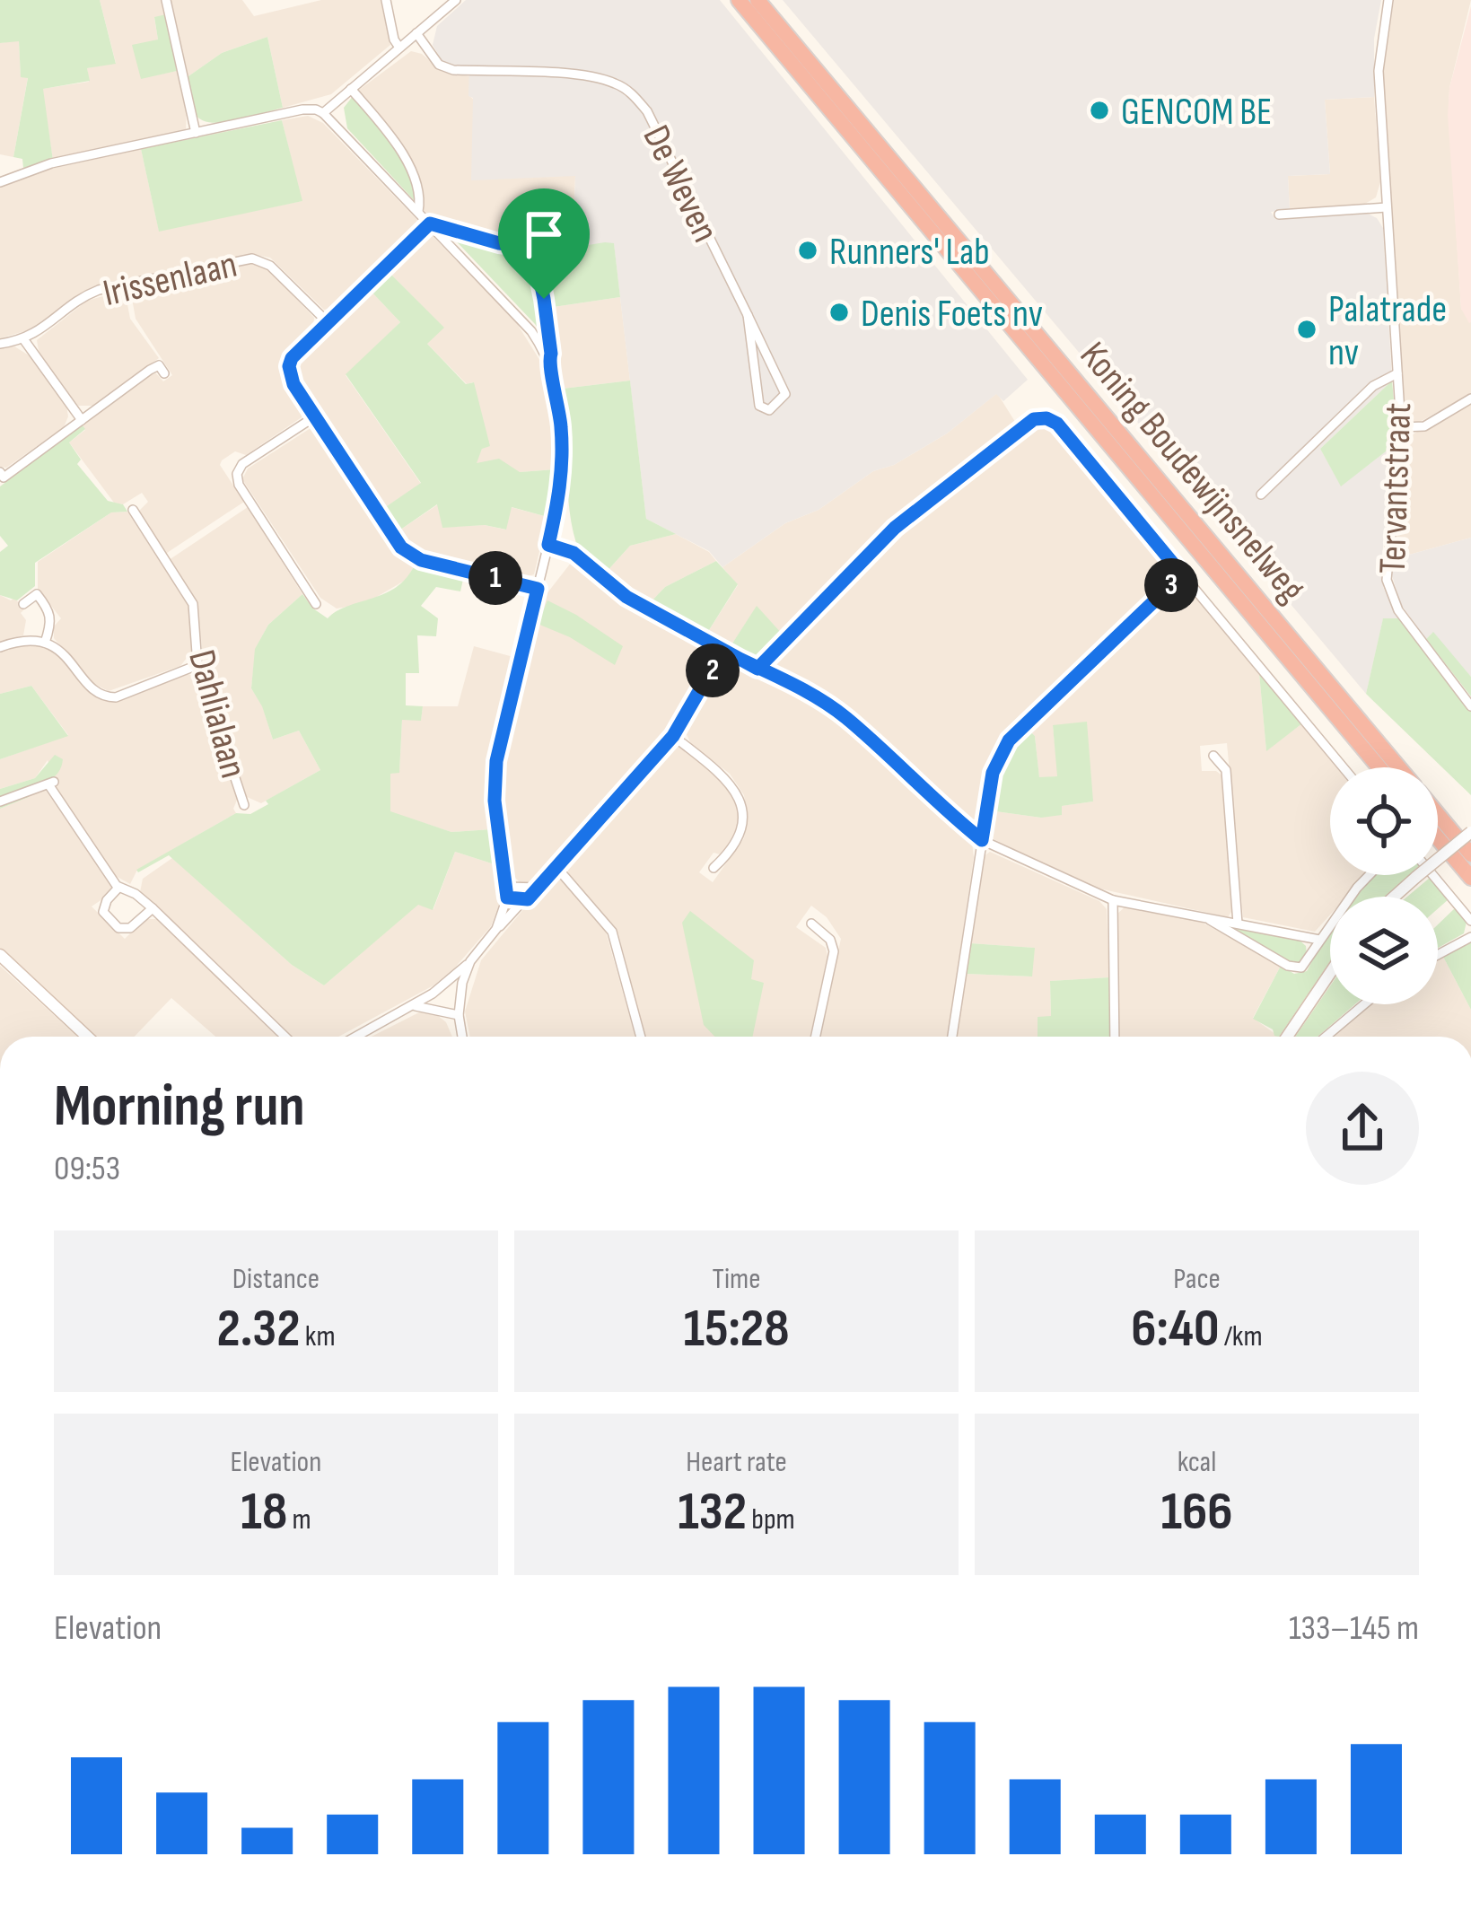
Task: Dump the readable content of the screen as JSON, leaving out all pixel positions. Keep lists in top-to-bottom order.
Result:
{
  "streets": {
    "highway": ["Koning Boudewijnsnelweg"],
    "street": [
      "De Weven",
      "Irissenlaan",
      "Tervantstraat",
      "Dahlialaan"
    ]
  },
  "places": [
    "GENCOM BE",
    "Runners' Lab",
    "Denis Foets nv",
    "Palatrade nv"
  ],
  "page": {
    "pins": ["1", "3", "2"],
    "heading": ["Morning run", "09:53"],
    "stats": [
      ["Distance", "2.32 km"],
      ["Time", "15:28"],
      ["Pace", "6:40 /km"],
      ["Elevation", "18 m"],
      ["Heart rate", "132 bpm"],
      ["kcal", "166"]
    ],
    "chart": ["Elevation", "133–145 m"]
  }
}
